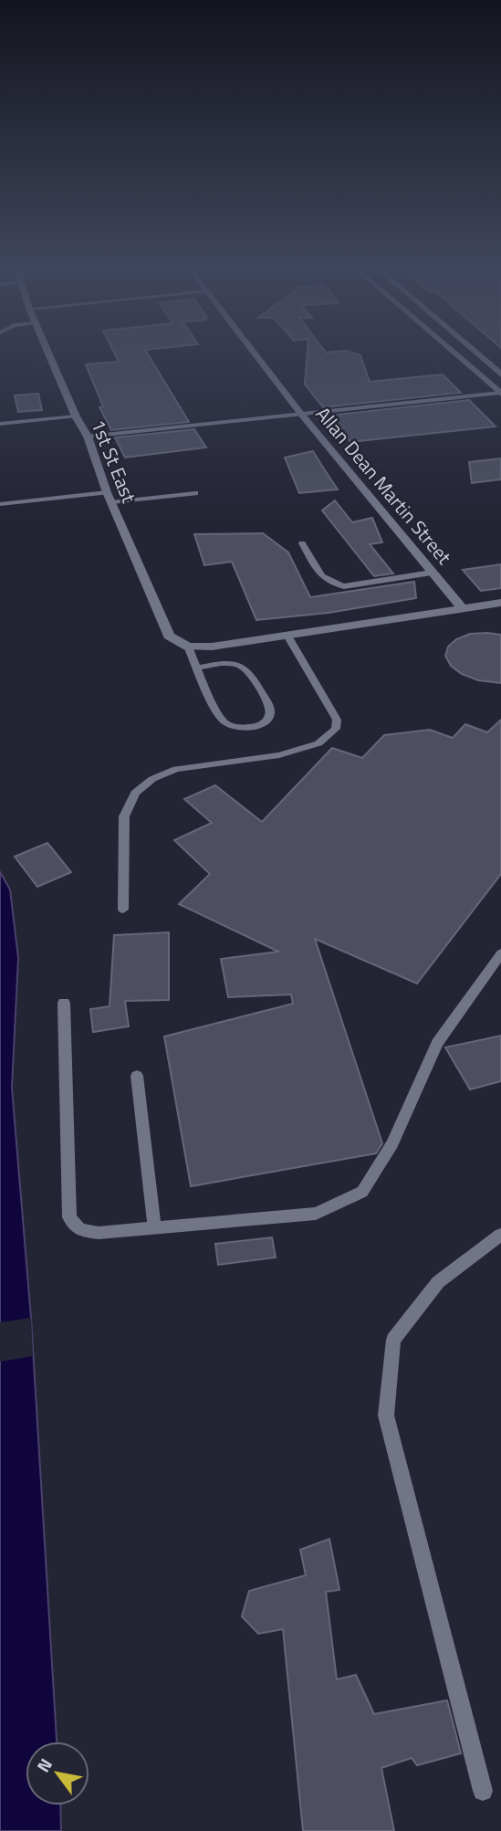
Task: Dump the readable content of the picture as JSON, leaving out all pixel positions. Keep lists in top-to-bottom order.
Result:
{
  "streets": {
    "street": ["1st St East", "Allan Dean Martin Street"]
  },
  "north": "top left"
}
